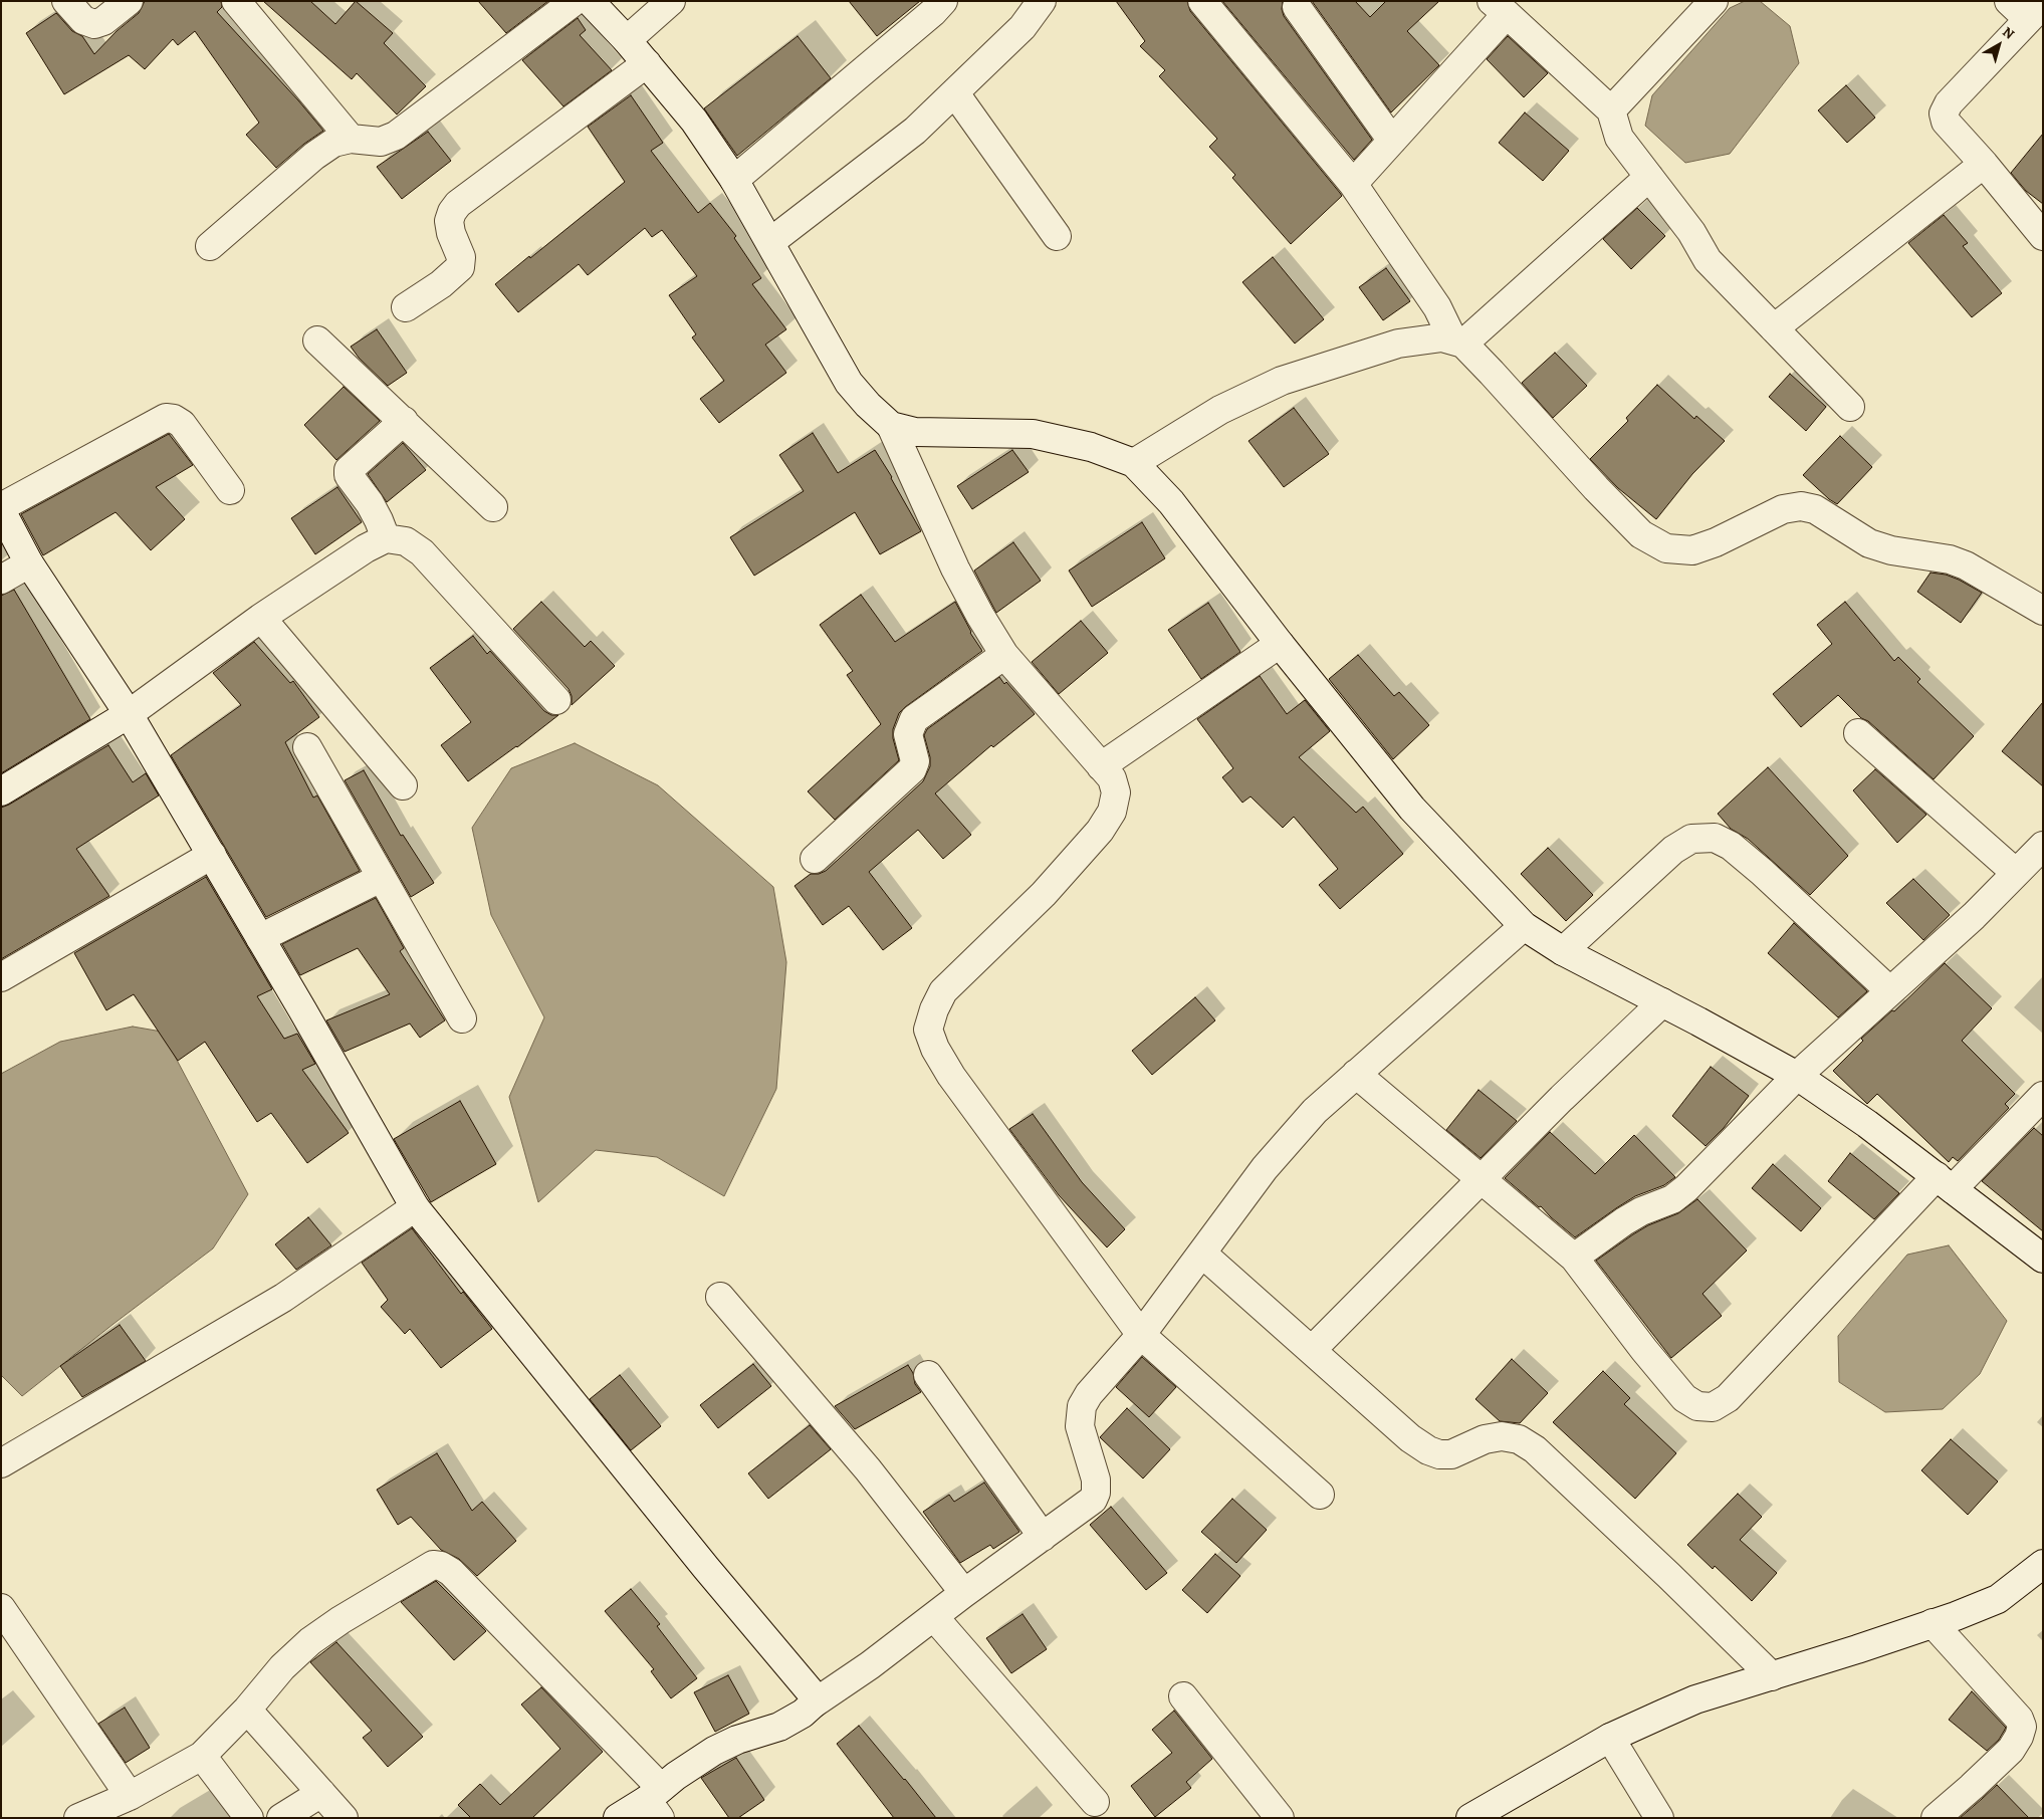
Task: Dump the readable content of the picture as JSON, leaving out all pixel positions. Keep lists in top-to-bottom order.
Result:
{
  "north": "top right"
}
